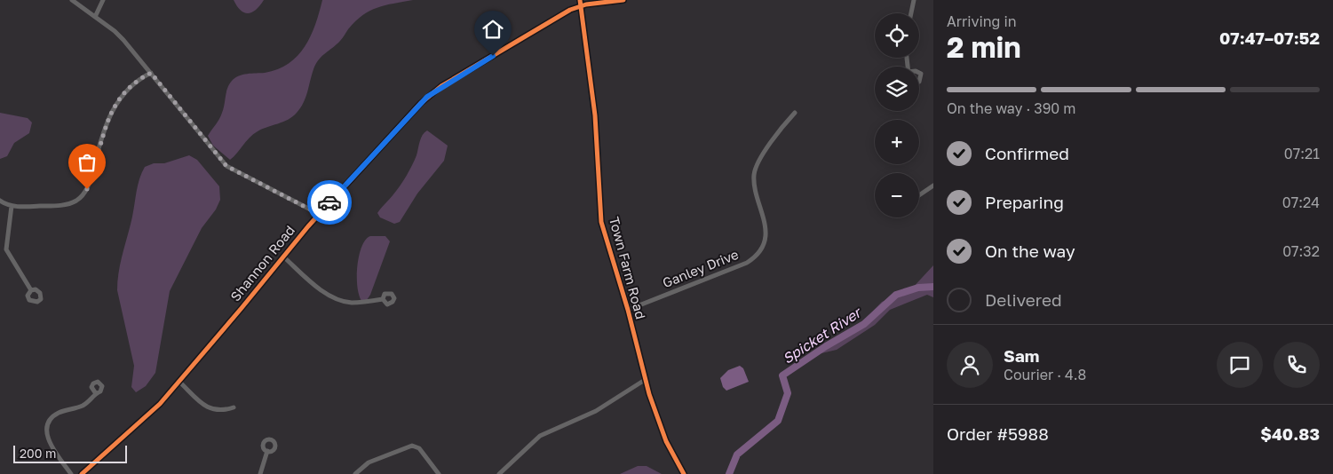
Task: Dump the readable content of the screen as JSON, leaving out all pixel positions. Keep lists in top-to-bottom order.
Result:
{
  "streets": {
    "street": ["Shannon Road", "Town Farm Road", "Ganley Drive"]
  },
  "crossings": [
    ["Shannon Road", "Town Farm Road"],
    ["Town Farm Road", "Ganley Drive"]
  ],
  "water": ["Spicket River"],
  "scale_bar": "200 m",
  "page": {
    "heading": ["2 min", "Arriving in", "07:47–07:52"],
    "panel": [
      "Sam",
      "Courier · 4.8",
      "Order #5988",
      "$40.83"
    ],
    "map_buttons": ["+", "−"],
    "bar": "On the way · 390 m",
    "list": [
      ["Confirmed", "07:21"],
      ["Preparing", "07:24"],
      ["On the way", "07:32"],
      "Delivered"
    ],
    "scale": "200 m"
  }
}
